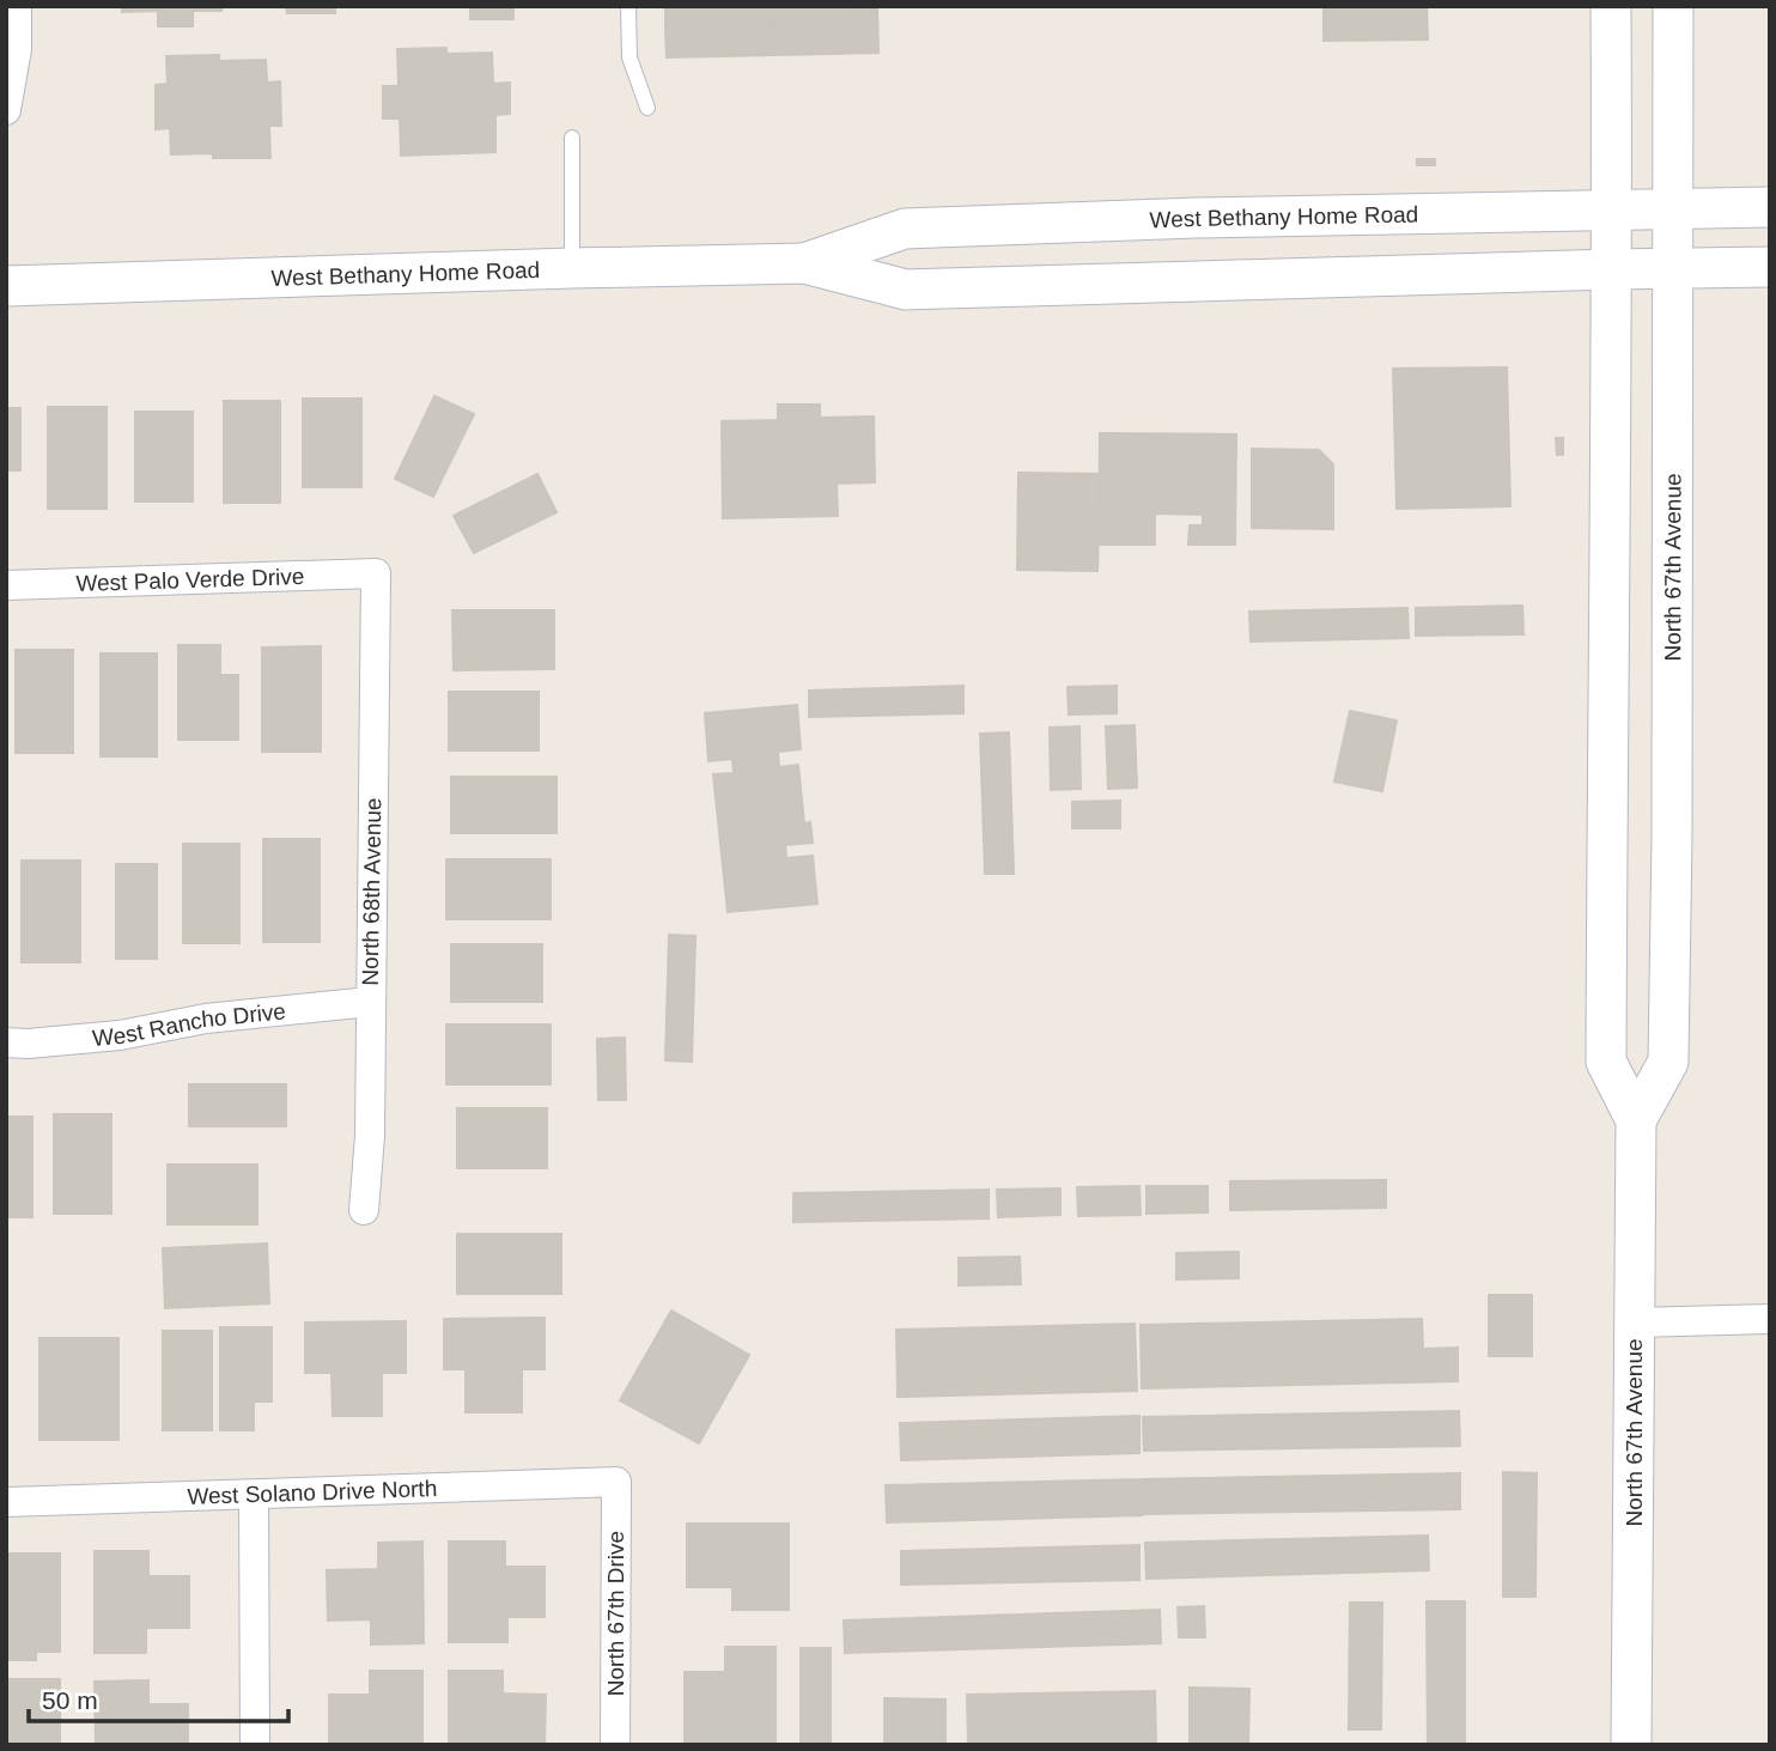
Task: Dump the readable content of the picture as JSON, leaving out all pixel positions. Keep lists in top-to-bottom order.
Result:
{
  "streets": {
    "main road": ["West Bethany Home Road", "North 67th Avenue"],
    "street": [
      "West Palo Verde Drive",
      "North 68th Avenue",
      "West Rancho Drive",
      "West Solano Drive North",
      "North 67th Drive"
    ]
  },
  "crossings": [
    ["West Bethany Home Road", "North 67th Avenue"],
    ["West Palo Verde Drive", "North 68th Avenue"],
    ["North 68th Avenue", "West Rancho Drive"],
    ["West Solano Drive North", "North 67th Drive"]
  ],
  "scale_bar": "50 m"
}
